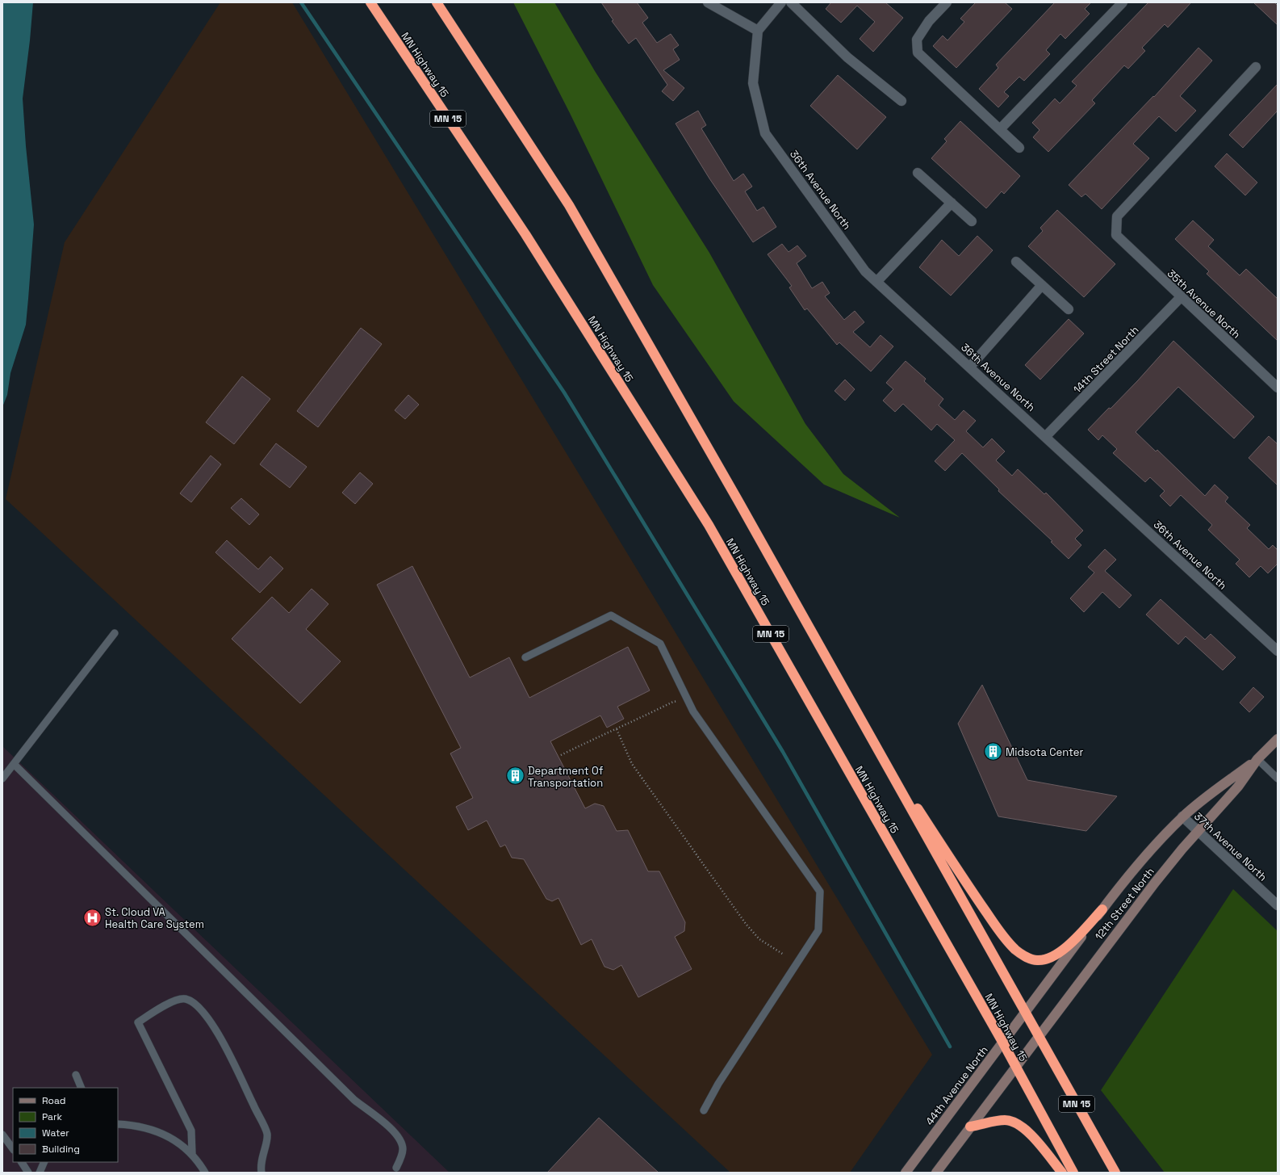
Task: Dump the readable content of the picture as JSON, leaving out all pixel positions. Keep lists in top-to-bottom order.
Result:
{
  "streets": {
    "highway": ["MN Highway 15", "MN 15"],
    "street": [
      "36th Avenue North",
      "35th Avenue North",
      "14th Street North",
      "37th Avenue North",
      "12th Street North",
      "44th Avenue North"
    ]
  },
  "crossings": [
    ["MN Highway 15", "12th Street North"],
    ["MN Highway 15", "44th Avenue North"],
    ["MN 15", "12th Street North"],
    ["MN 15", "44th Avenue North"],
    ["36th Avenue North", "14th Street North"],
    ["35th Avenue North", "14th Street North"],
    ["37th Avenue North", "12th Street North"],
    ["12th Street North", "44th Avenue North"]
  ],
  "places": {
    "building": ["Midsota Center", "Department Of Transportation"],
    "hospital": ["St. Cloud VA Health Care System"]
  },
  "legend": [
    "Road",
    "Park",
    "Water",
    "Building"
  ]
}
